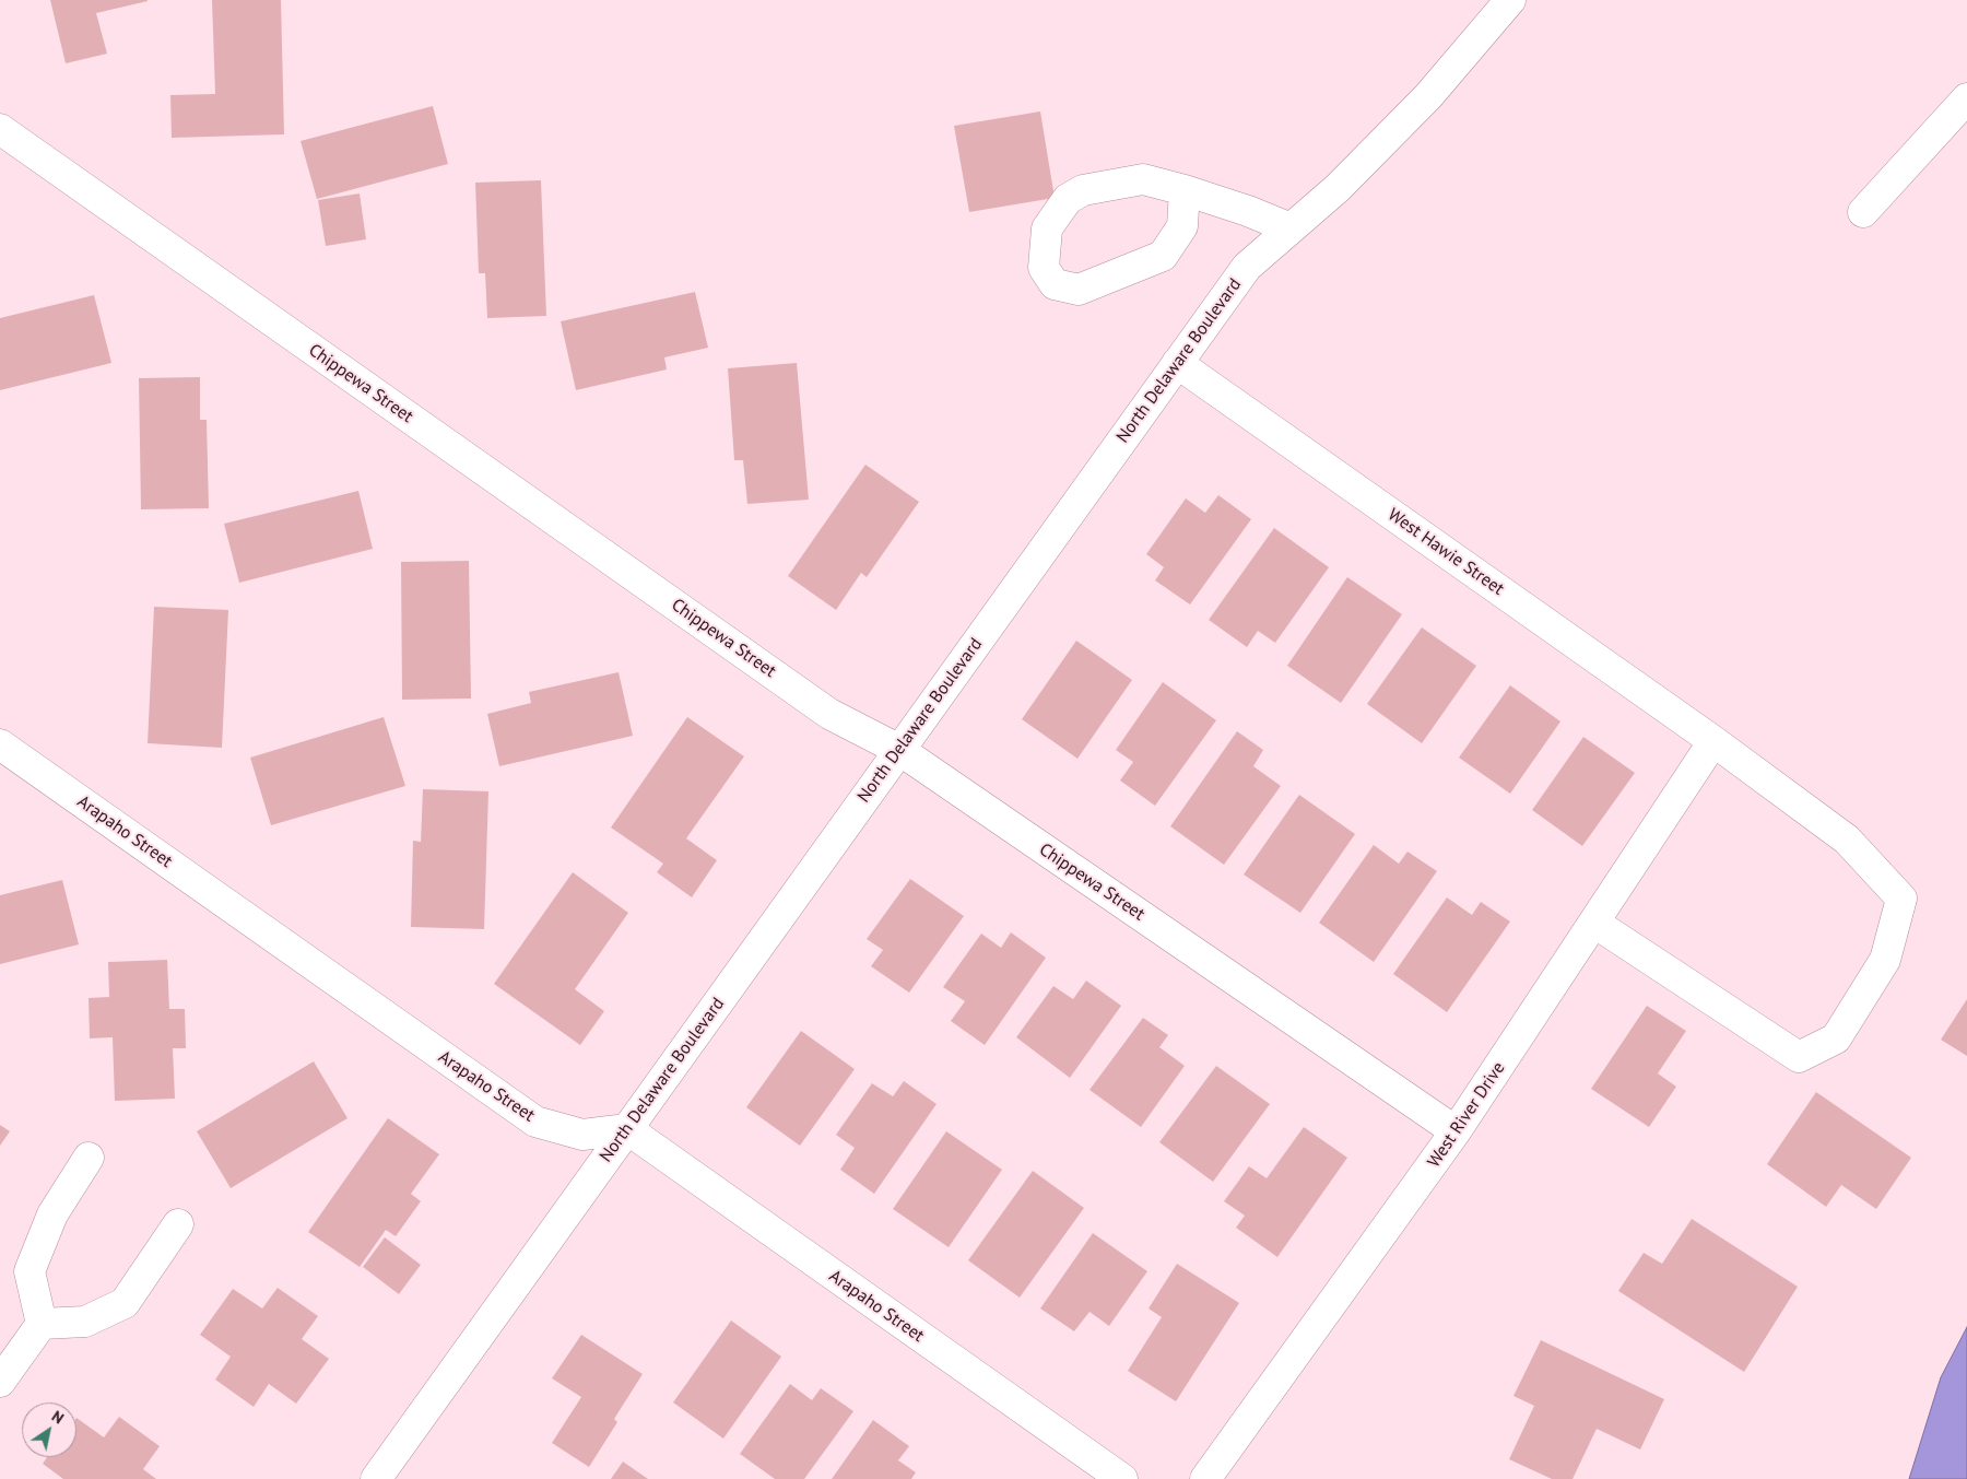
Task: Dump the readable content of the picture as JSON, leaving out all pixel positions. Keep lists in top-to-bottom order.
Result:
{
  "streets": {
    "street": [
      "North Delaware Boulevard",
      "Chippewa Street",
      "West Hawie Street",
      "Arapaho Street",
      "West River Drive"
    ]
  },
  "crossings": [
    ["North Delaware Boulevard", "Chippewa Street"],
    ["North Delaware Boulevard", "West Hawie Street"],
    ["North Delaware Boulevard", "Arapaho Street"],
    ["Chippewa Street", "West River Drive"],
    ["West Hawie Street", "West River Drive"]
  ],
  "north": "top right"
}
